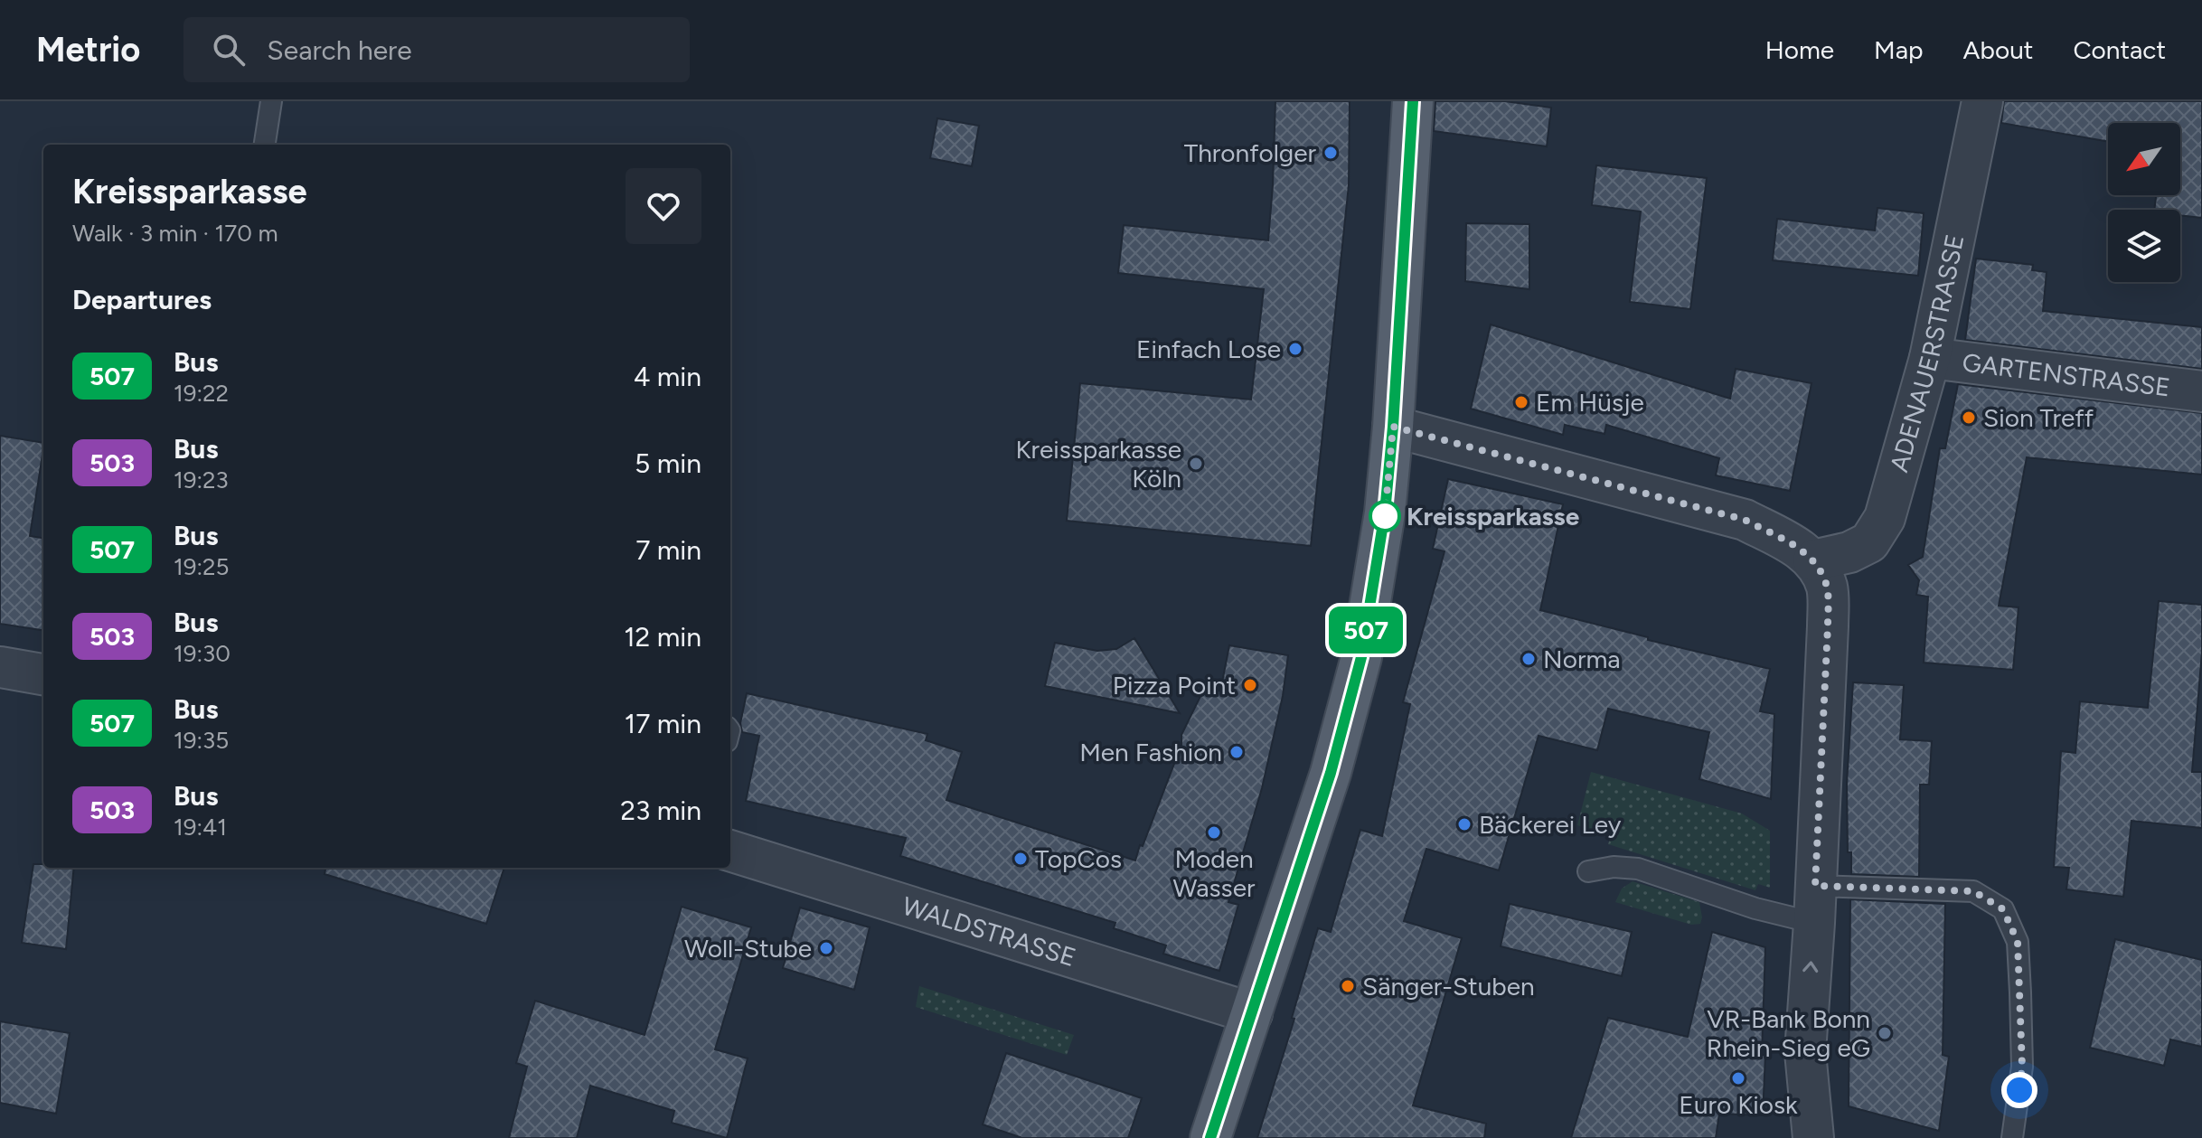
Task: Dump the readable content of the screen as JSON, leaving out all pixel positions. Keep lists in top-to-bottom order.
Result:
{
  "streets": {
    "street": ["ADENAUERSTRASSE", "GARTENSTRASSE", "WALDSTRASSE"]
  },
  "crossings": [
    ["ADENAUERSTRASSE", "GARTENSTRASSE"]
  ],
  "places": [
    "Thronfolger",
    "Einfach Lose",
    "Em Hüsje",
    "Sion Treff",
    "Kreissparkasse Köln",
    "Kreissparkasse",
    "Norma",
    "Pizza Point",
    "Men Fashion",
    "Bäckerei Ley",
    "Moden Wasser",
    "TopCos",
    "Woll-Stube",
    "Sänger-Stuben",
    "VR-Bank Bonn Rhein-Sieg eG",
    "Euro Kiosk"
  ],
  "lines": ["bus line 507"],
  "north": "bottom left",
  "page": {
    "header": "Metrio",
    "search": "Search here",
    "nav": [
      "Home",
      "Map",
      "About",
      "Contact"
    ],
    "on_map": "507",
    "heading": [
      ["Kreissparkasse", "Walk · 3 min · 170 m"],
      "Departures"
    ],
    "list": [
      {
        "mark": "507",
        "name": "Bus",
        "note": "19:22",
        "value": "4 min"
      },
      {
        "mark": "503",
        "name": "Bus",
        "note": "19:23",
        "value": "5 min"
      },
      {
        "mark": "507",
        "name": "Bus",
        "note": "19:25",
        "value": "7 min"
      },
      {
        "mark": "503",
        "name": "Bus",
        "note": "19:30",
        "value": "12 min"
      },
      {
        "mark": "507",
        "name": "Bus",
        "note": "19:35",
        "value": "17 min"
      },
      {
        "mark": "503",
        "name": "Bus",
        "note": "19:41",
        "value": "23 min"
      }
    ]
  }
}
